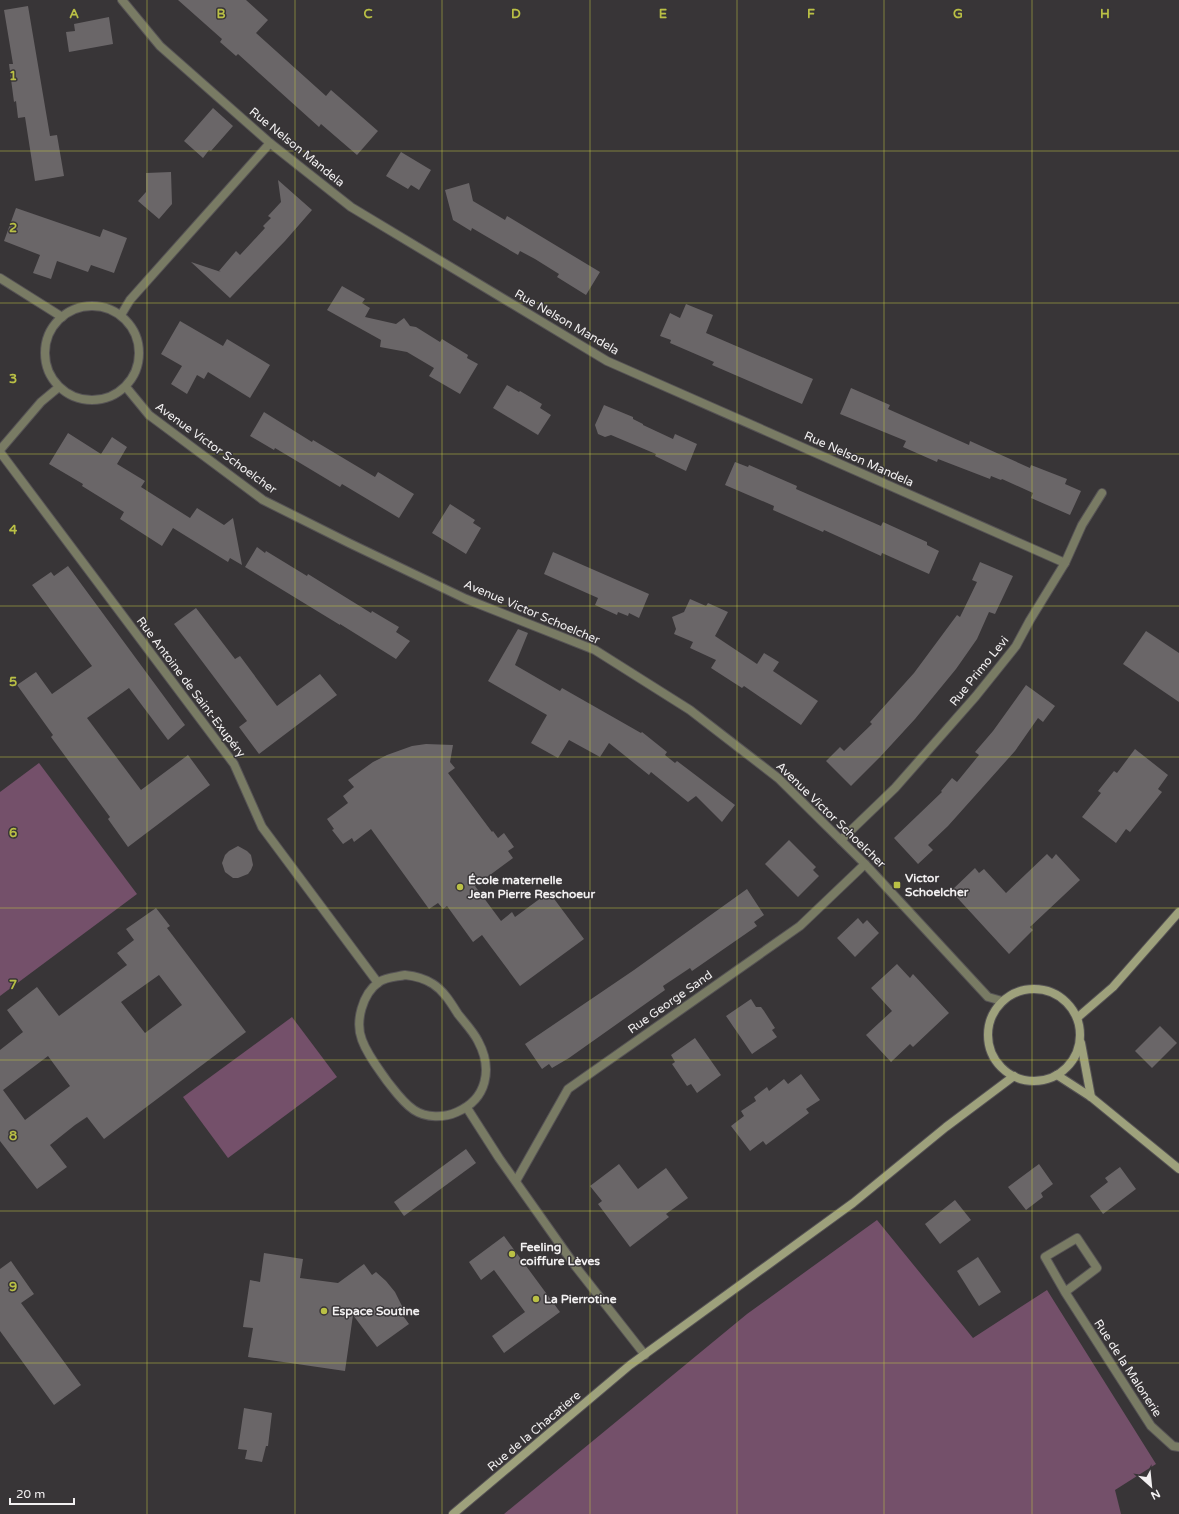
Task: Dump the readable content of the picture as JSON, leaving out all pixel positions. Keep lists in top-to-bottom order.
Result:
{
  "streets": {
    "street": [
      "Rue Nelson Mandela",
      "Avenue Victor Schoelcher",
      "Rue Primo Levi",
      "Rue Antoine de Saint-Exupéry",
      "Rue George Sand",
      "Rue de la Malonerie",
      "Rue de la Chacatiere"
    ]
  },
  "crossings": [
    ["Rue Nelson Mandela", "Rue Primo Levi"],
    ["Avenue Victor Schoelcher", "Rue Primo Levi"],
    ["Avenue Victor Schoelcher", "Rue George Sand"],
    ["Avenue Victor Schoelcher", "Rue de la Chacatiere"]
  ],
  "places": {
    "transit": ["Victor Schoelcher"],
    "other": [
      "École maternelle Jean Pierre Reschoeur",
      "Feeling coiffure Lèves",
      "La Pierrotine",
      "Espace Soutine"
    ]
  },
  "scale_bar": "20 m",
  "north": "bottom right",
  "grid": {
    "columns": [
      "A",
      "B",
      "C",
      "D",
      "E",
      "F",
      "G",
      "H"
    ],
    "rows": [
      "1",
      "2",
      "3",
      "4",
      "5",
      "6",
      "7",
      "8",
      "9"
    ]
  }
}
